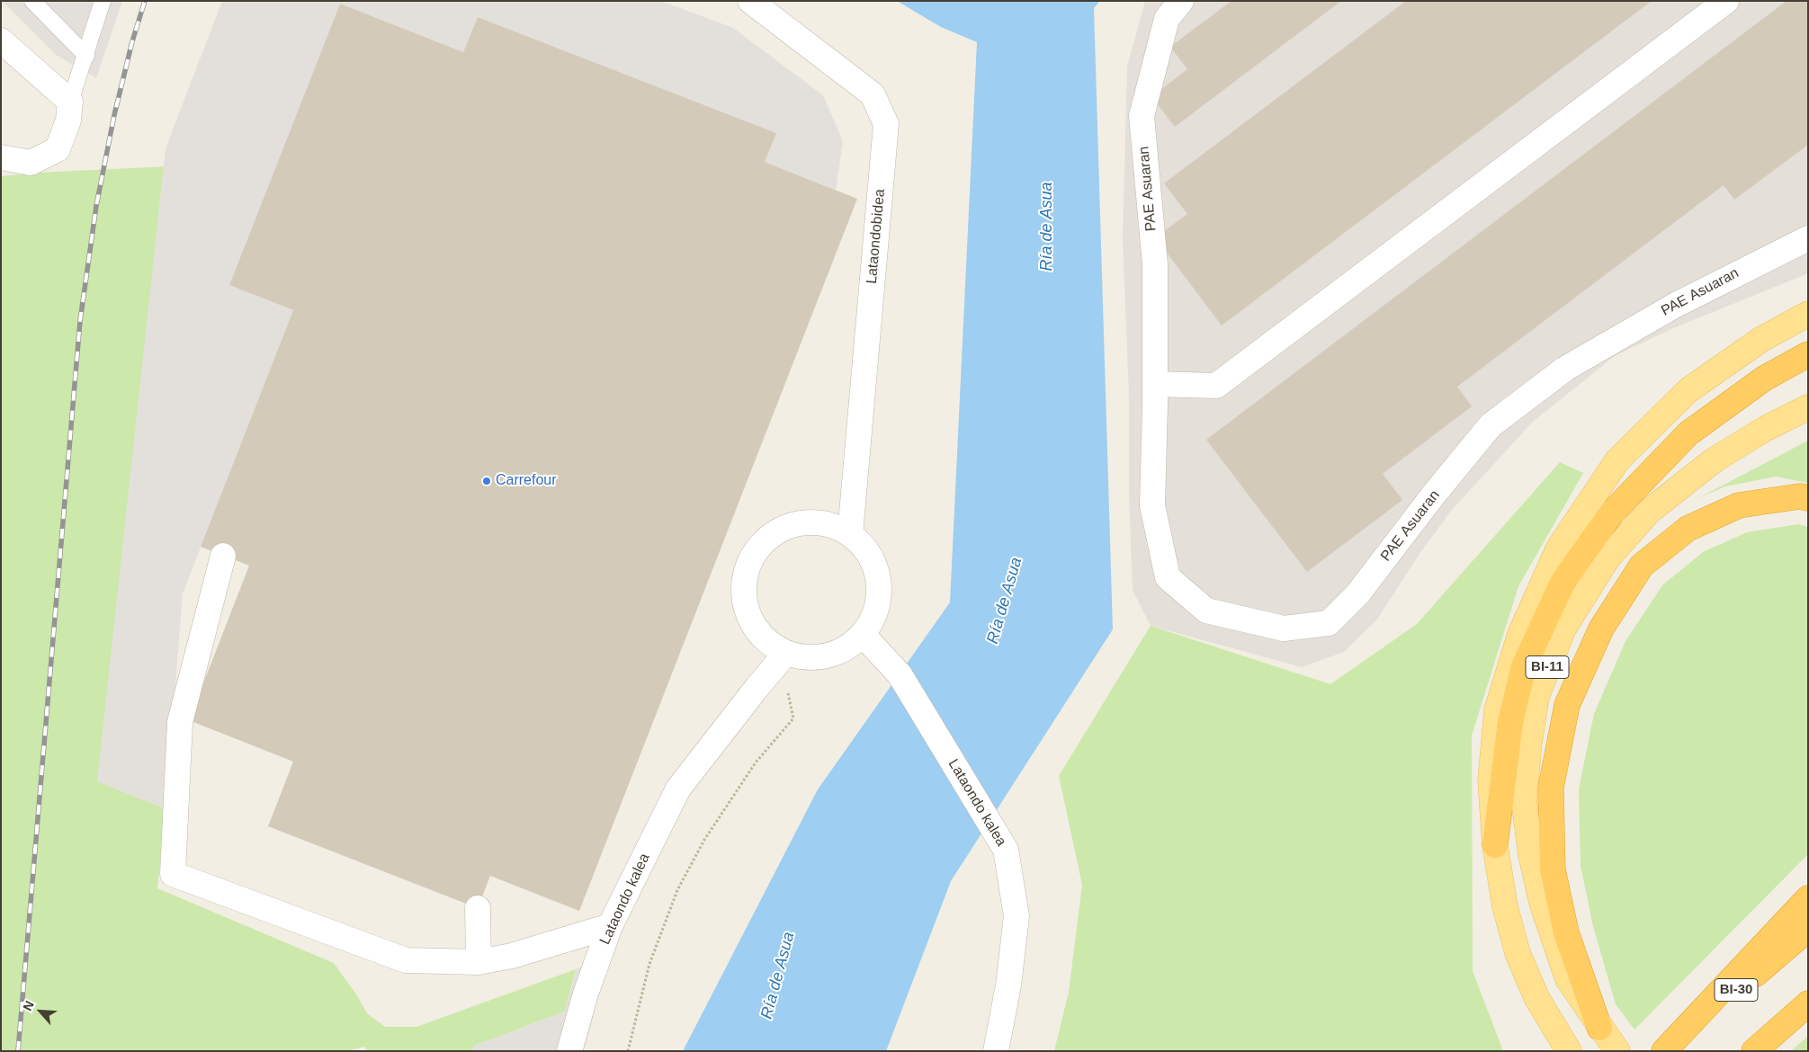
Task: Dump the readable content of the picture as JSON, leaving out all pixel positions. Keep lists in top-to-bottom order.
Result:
{
  "streets": {
    "highway": ["BI-30"],
    "main road": ["BI-11"],
    "street": ["PAE Asuaran", "Lataondobidea", "Lataondo kalea"]
  },
  "crossings": [
    ["Lataondobidea", "Lataondo kalea"]
  ],
  "water": ["Ría de Asua"],
  "places": ["Carrefour"],
  "north": "top left"
}
